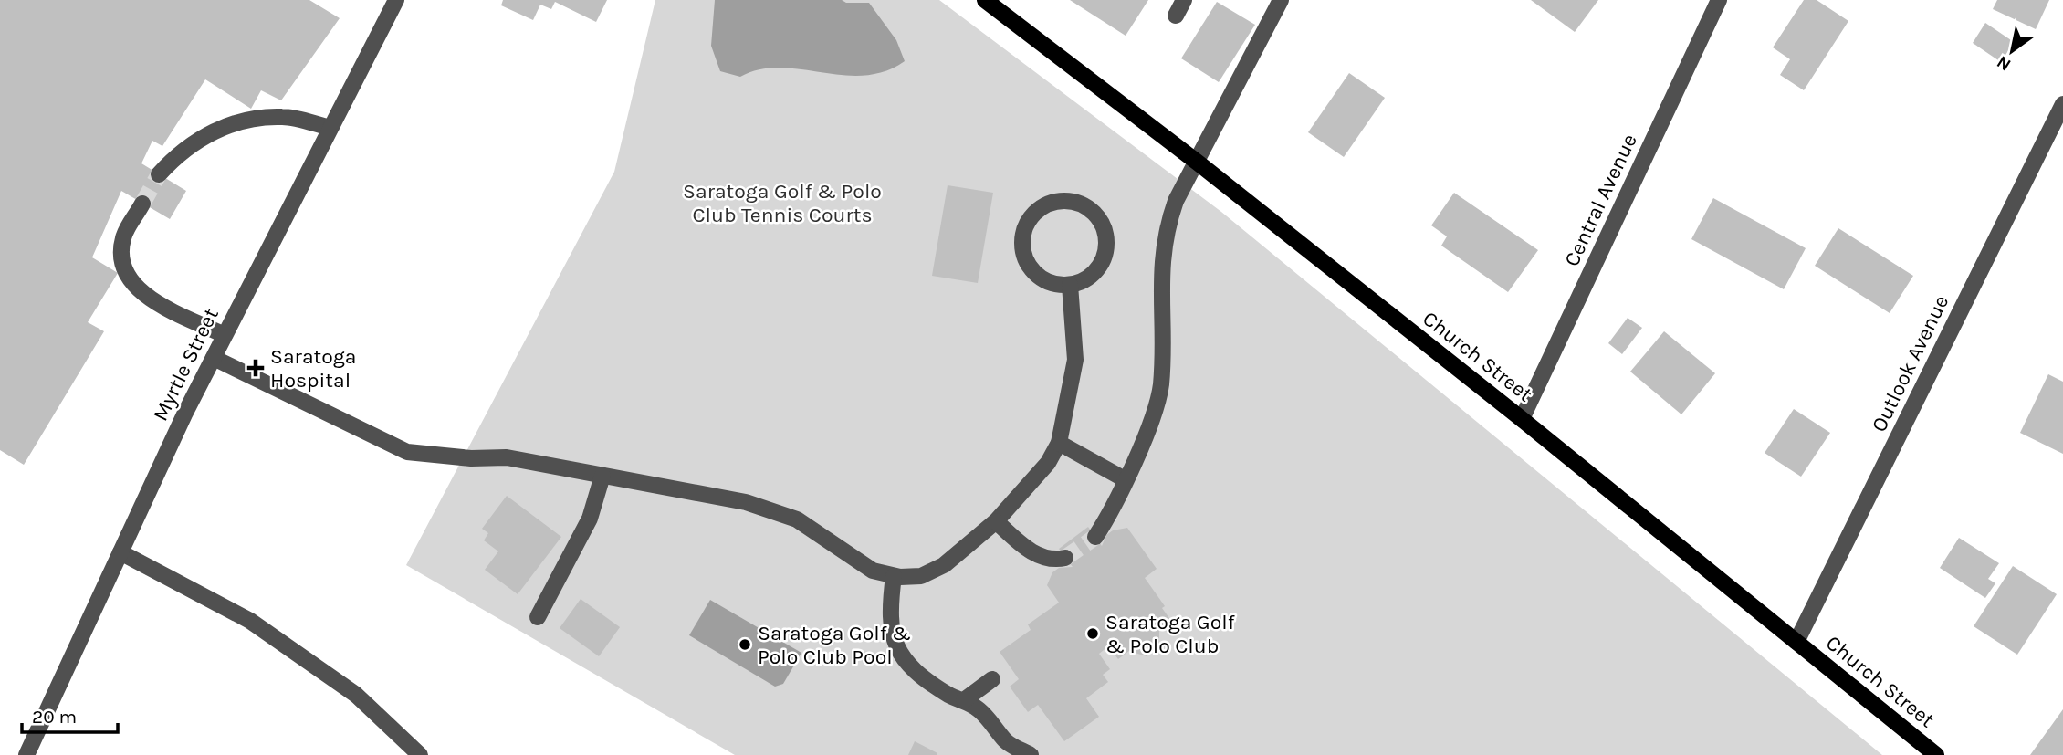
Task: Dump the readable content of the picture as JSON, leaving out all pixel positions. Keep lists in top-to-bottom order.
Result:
{
  "streets": {
    "main road": ["Church Street"],
    "street": ["Central Avenue", "Outlook Avenue", "Myrtle Street"]
  },
  "crossings": [
    ["Central Avenue", "Church Street"],
    ["Church Street", "Outlook Avenue"]
  ],
  "parks": ["Saratoga Golf & Polo Club Tennis Courts"],
  "places": {
    "health": ["Saratoga Hospital"],
    "other": ["Saratoga Golf & Polo Club", "Saratoga Golf & Polo Club Pool"]
  },
  "scale_bar": "20 m",
  "north": "bottom left"
}
